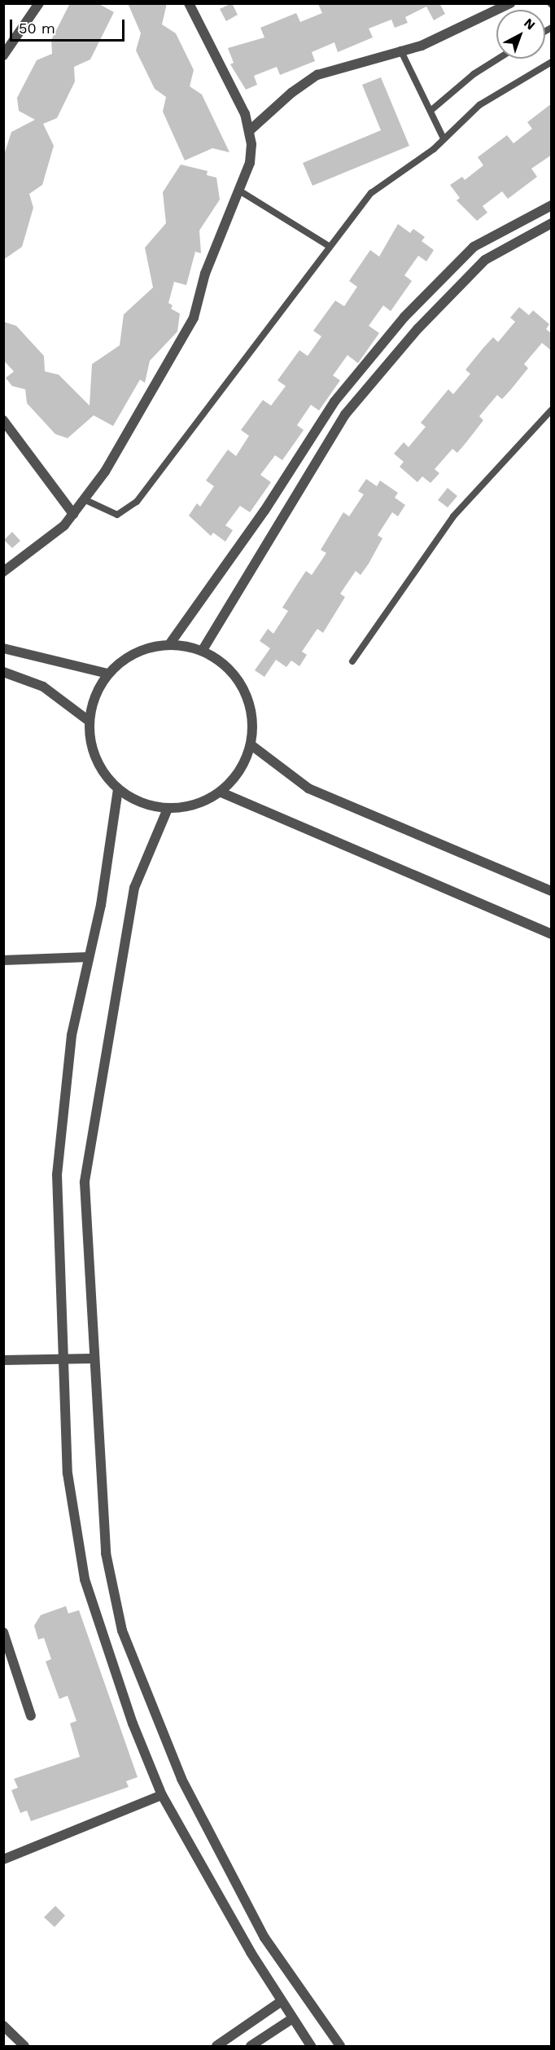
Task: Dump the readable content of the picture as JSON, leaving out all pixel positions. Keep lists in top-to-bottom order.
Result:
{
  "scale_bar": "50 m",
  "north": "top right"
}
